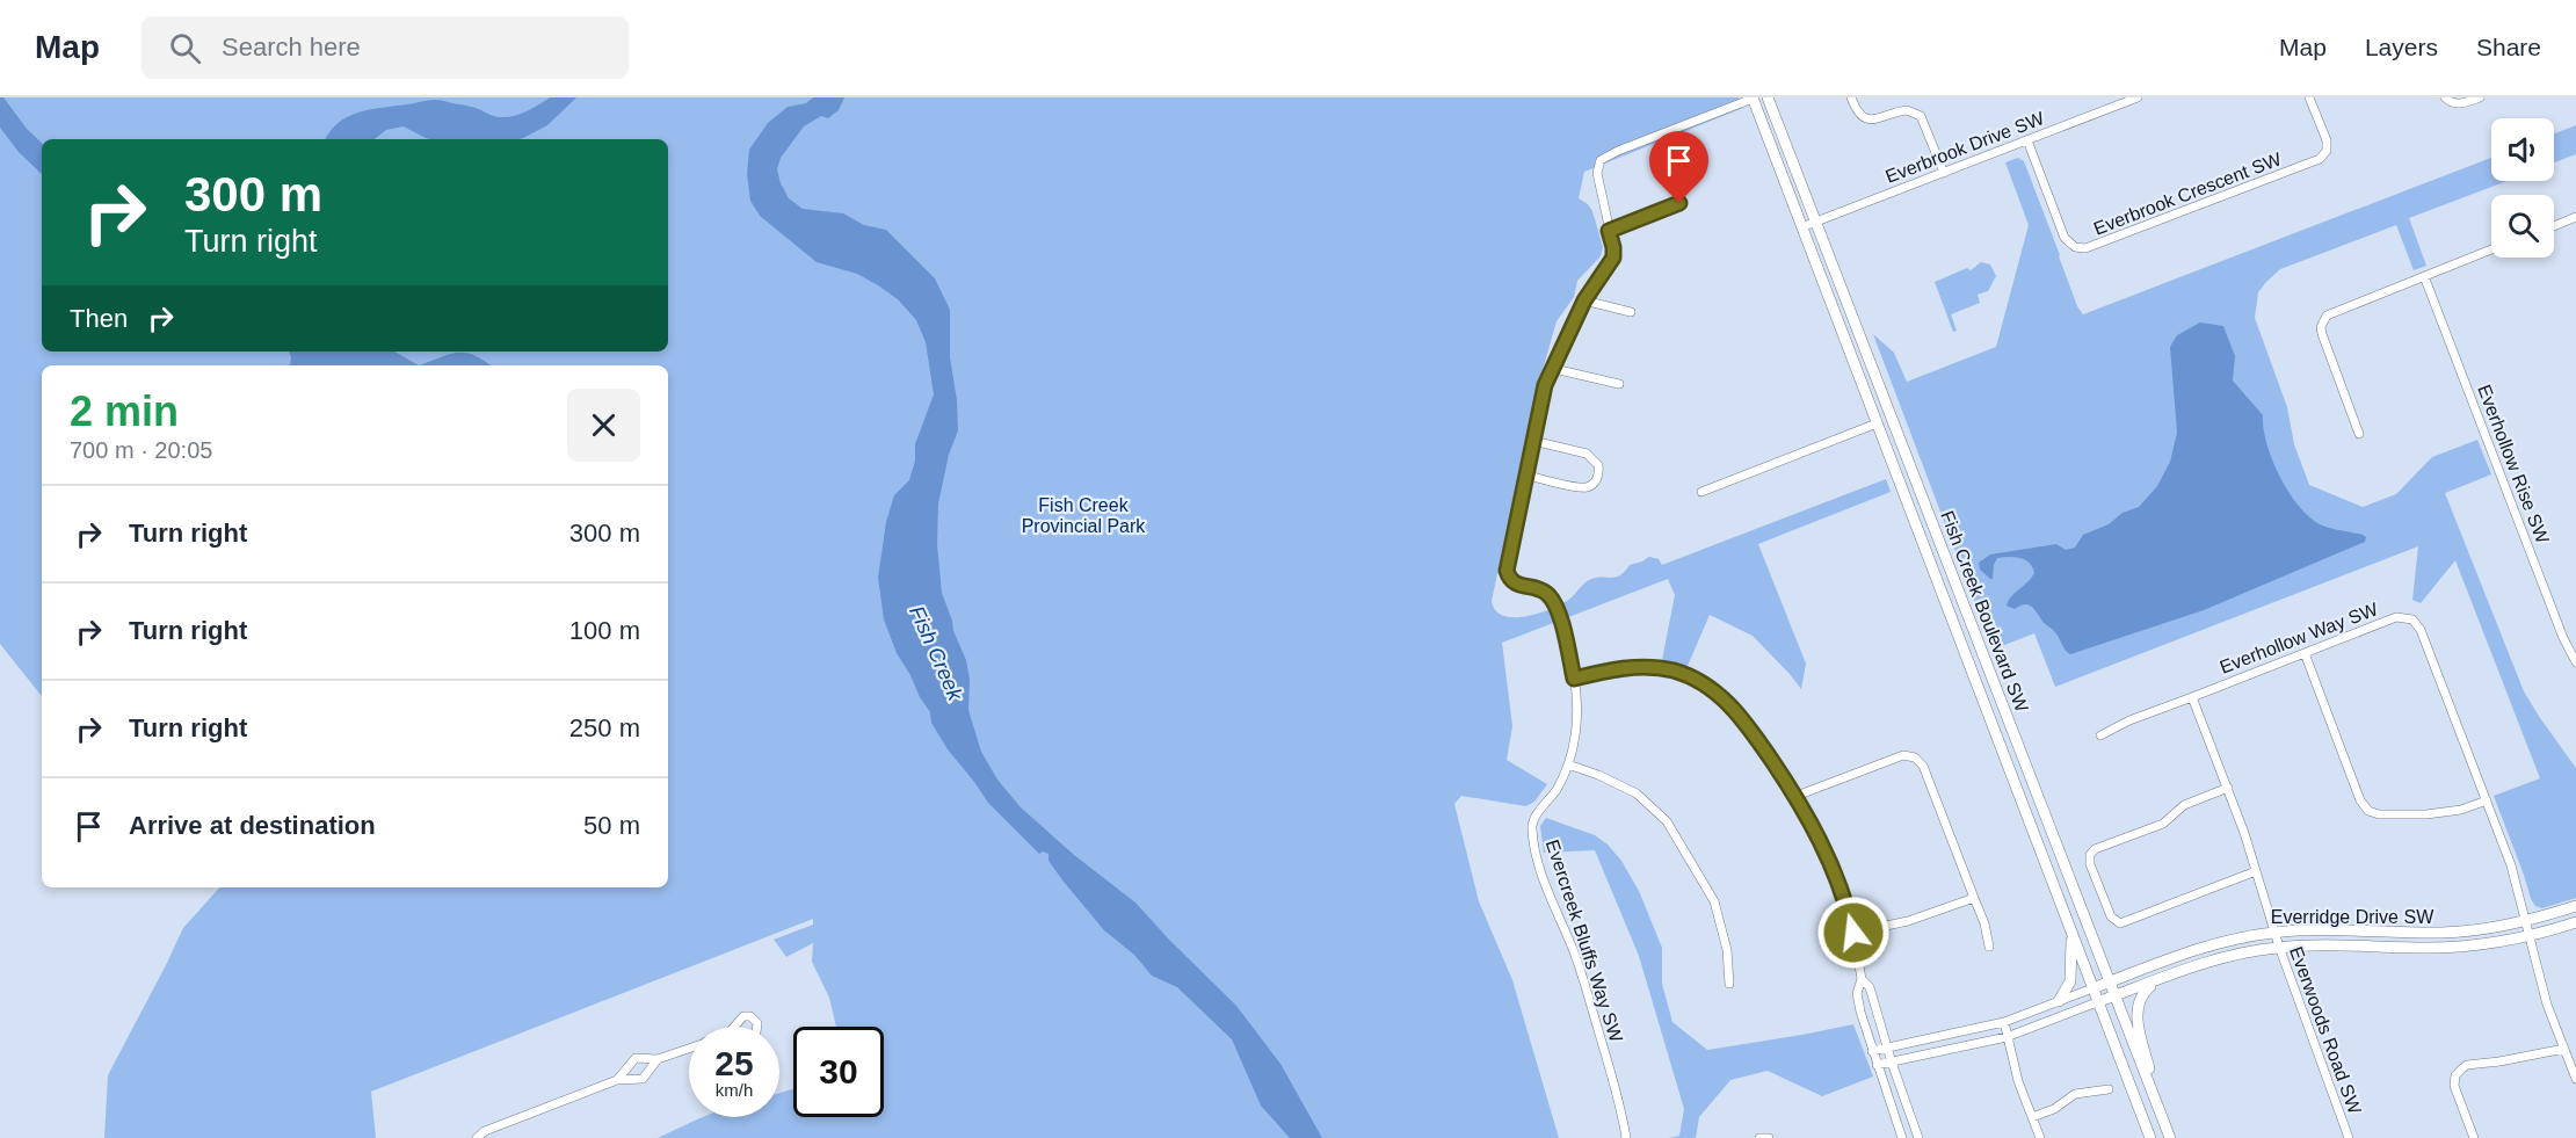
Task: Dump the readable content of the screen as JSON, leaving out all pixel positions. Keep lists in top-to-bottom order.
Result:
{
  "streets": {
    "main road": ["Fish Creek Boulevard SW", "Everridge Drive SW"],
    "street": [
      "Everbrook Drive SW",
      "Everbrook Crescent SW",
      "Everhollow Rise SW",
      "Everhollow Way SW",
      "Evercreek Bluffs Way SW",
      "Everwoods Road SW"
    ]
  },
  "crossings": [
    ["Everbrook Drive SW", "Everbrook Crescent SW"],
    ["Everbrook Drive SW", "Fish Creek Boulevard SW"],
    ["Fish Creek Boulevard SW", "Everridge Drive SW"],
    ["Everhollow Way SW", "Everridge Drive SW"],
    ["Everridge Drive SW", "Everwoods Road SW"]
  ],
  "water": ["Fish Creek"],
  "parks": ["Fish Creek Provincial Park"],
  "page": {
    "header": "Map",
    "search": "Search here",
    "nav": ["Map", "Layers", "Share"],
    "turn": ["300 m", "Turn right"],
    "then": "Then",
    "heading": ["2 min", "700 m · 20:05"],
    "list": [
      {
        "name": "Turn right",
        "value": "300 m"
      },
      {
        "name": "Turn right",
        "value": "100 m"
      },
      {
        "name": "Turn right",
        "value": "250 m"
      },
      {
        "name": "Arrive at destination",
        "value": "50 m"
      }
    ],
    "speed": "25 km/h",
    "limit": "30"
  }
}
